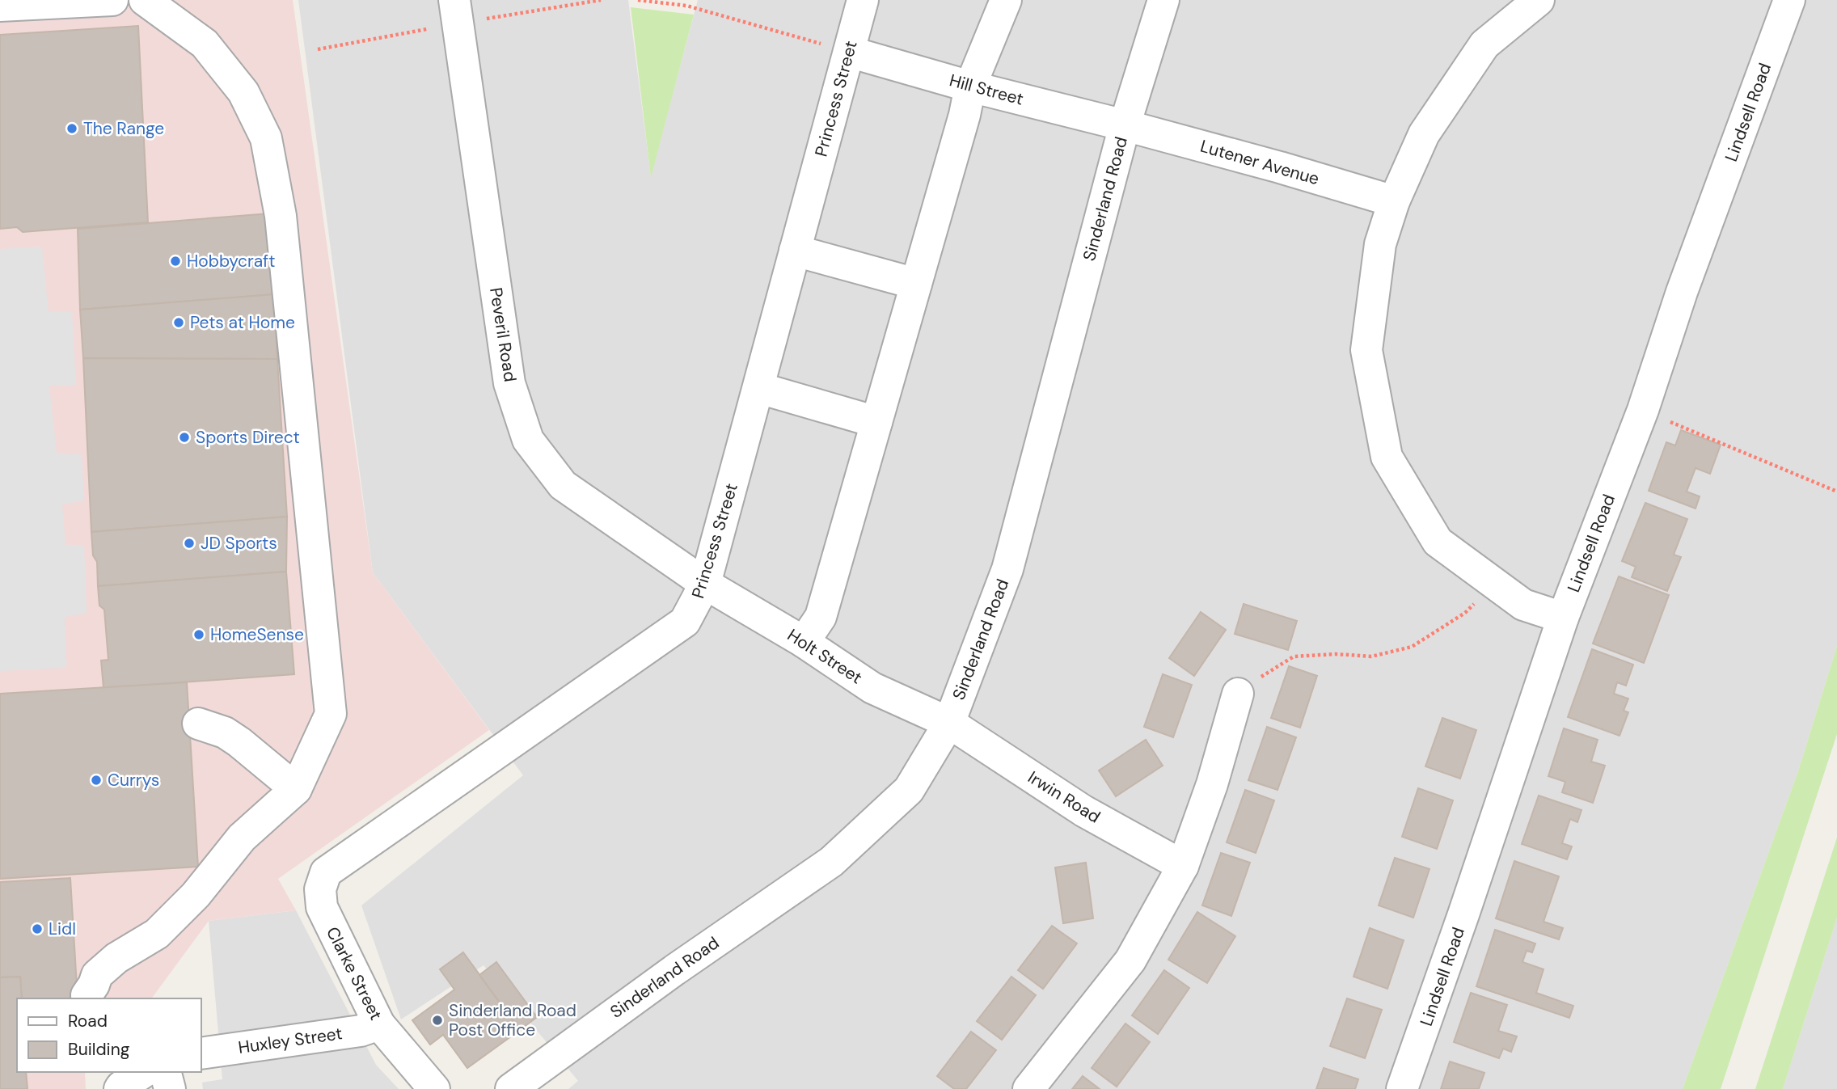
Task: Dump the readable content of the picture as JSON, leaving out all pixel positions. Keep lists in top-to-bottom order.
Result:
{
  "streets": {
    "street": [
      "Hill Street",
      "Princess Street",
      "Lindsell Road",
      "Lutener Avenue",
      "Sinderland Road",
      "Peveril Road",
      "Holt Street",
      "Irwin Road",
      "Clarke Street",
      "Huxley Street"
    ]
  },
  "crossings": [
    ["Hill Street", "Princess Street"],
    ["Hill Street", "Lutener Avenue"],
    ["Hill Street", "Sinderland Road"],
    ["Princess Street", "Peveril Road"],
    ["Princess Street", "Holt Street"],
    ["Princess Street", "Clarke Street"],
    ["Lutener Avenue", "Sinderland Road"],
    ["Sinderland Road", "Holt Street"],
    ["Sinderland Road", "Irwin Road"],
    ["Peveril Road", "Holt Street"],
    ["Holt Street", "Irwin Road"],
    ["Clarke Street", "Huxley Street"]
  ],
  "places": [
    "The Range",
    "Hobbycraft",
    "Pets at Home",
    "Sports Direct",
    "JD Sports",
    "HomeSense",
    "Currys",
    "Lidl",
    "Sinderland Road Post Office"
  ],
  "legend": ["Road", "Building"]
}
